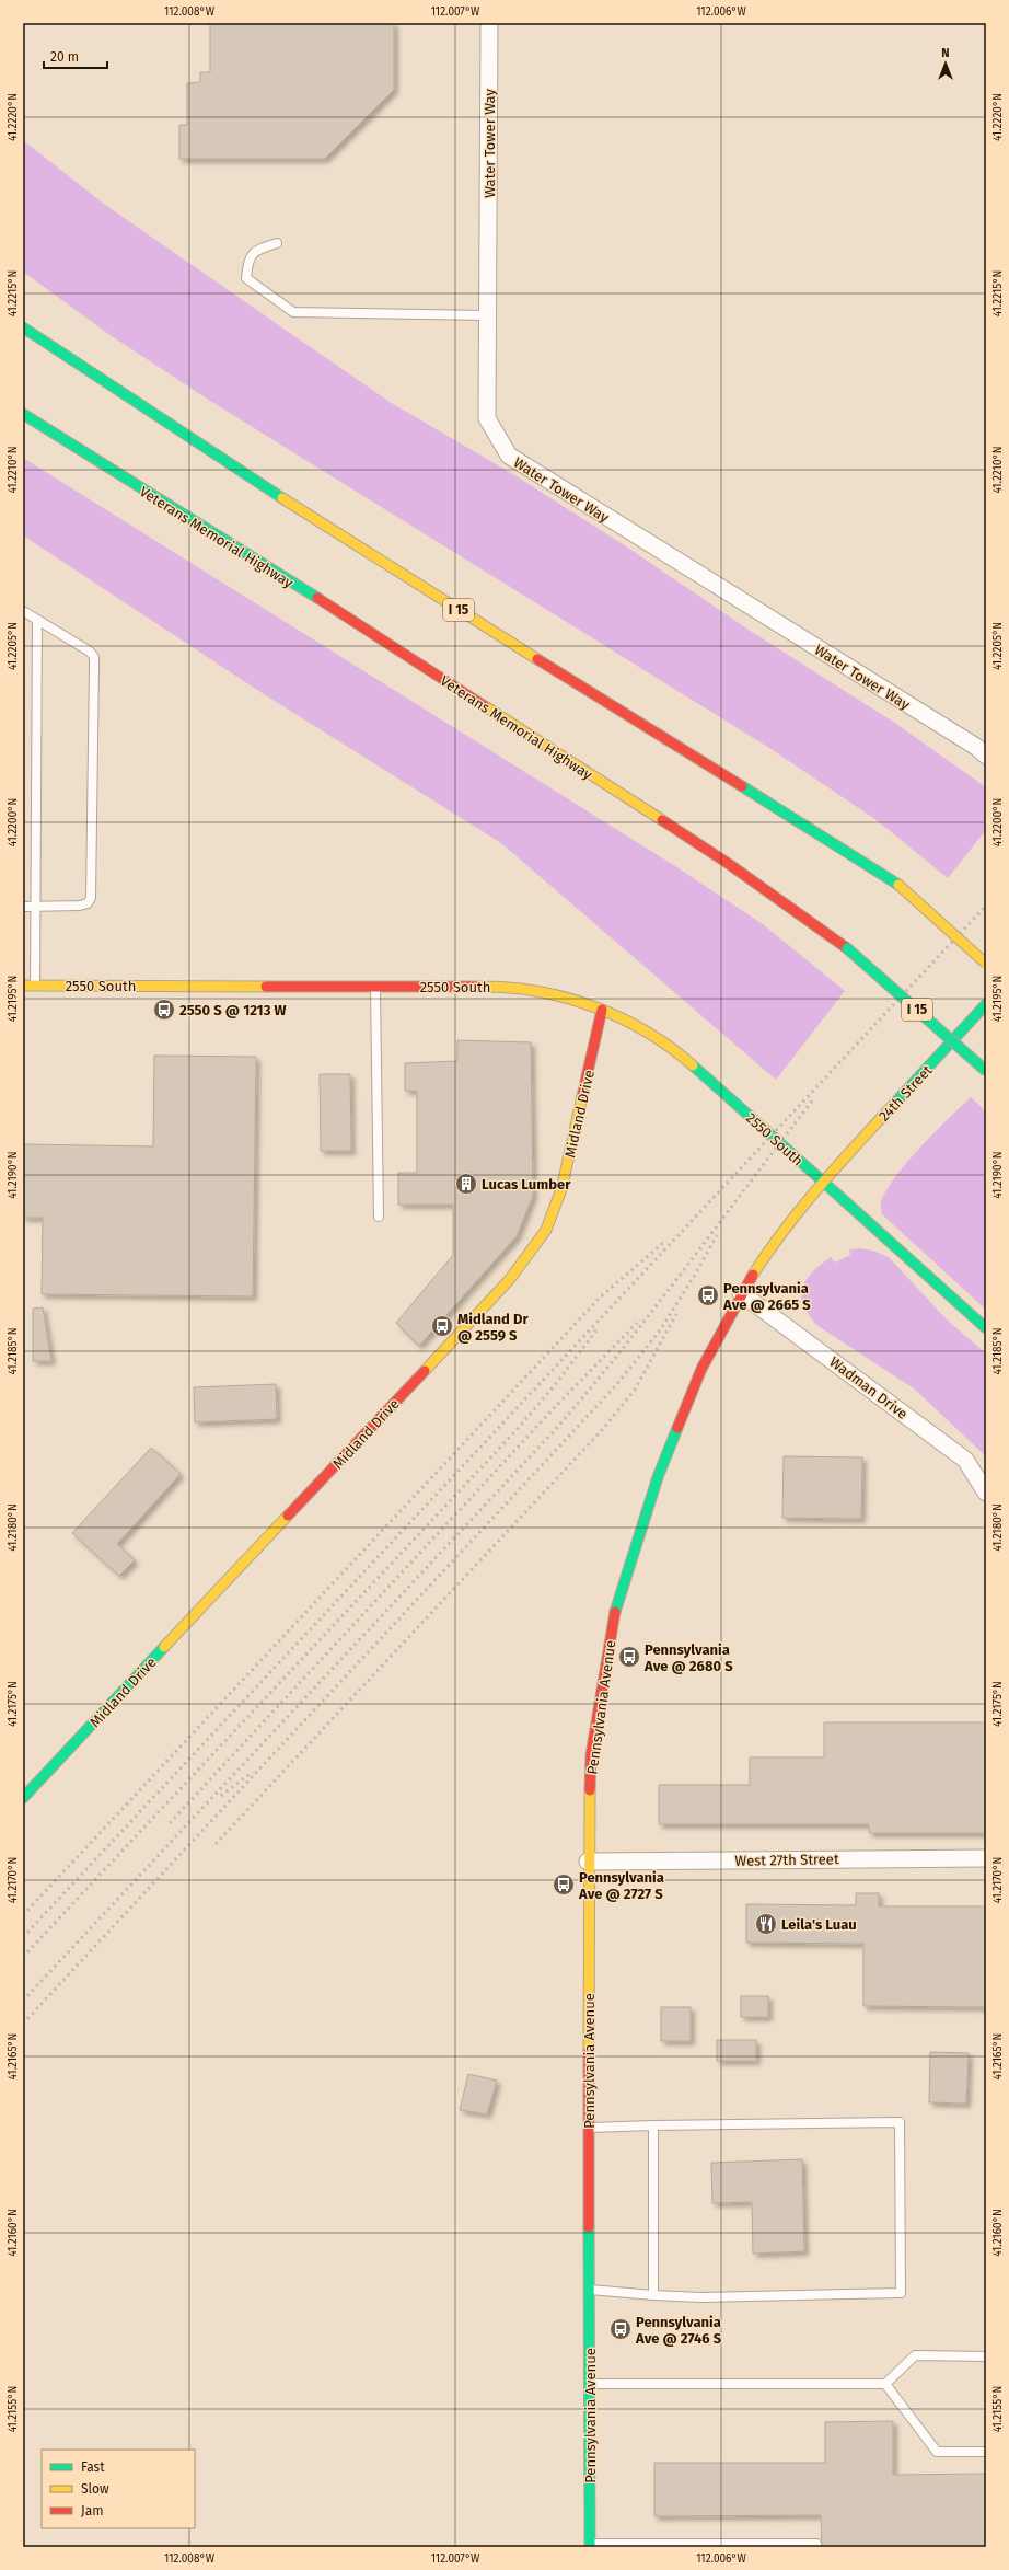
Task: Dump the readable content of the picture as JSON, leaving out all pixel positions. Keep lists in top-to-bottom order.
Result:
{
  "streets": {
    "main road": [
      "Veterans Memorial Highway",
      "I 15",
      "2550 South",
      "24th Street",
      "Midland Drive",
      "Pennsylvania Avenue"
    ],
    "street": ["Water Tower Way", "Wadman Drive", "West 27th Street"]
  },
  "crossings": [
    ["2550 South", "24th Street"],
    ["2550 South", "Midland Drive"],
    ["2550 South", "Pennsylvania Avenue"],
    ["24th Street", "Pennsylvania Avenue"],
    ["Wadman Drive", "Pennsylvania Avenue"],
    ["Pennsylvania Avenue", "West 27th Street"]
  ],
  "places": {
    "bus stop": [
      "2550 S @ 1213 W",
      "Pennsylvania Ave @ 2665 S",
      "Midland Dr @ 2559 S",
      "Pennsylvania Ave @ 2680 S",
      "Pennsylvania Ave @ 2727 S",
      "Pennsylvania Ave @ 2746 S"
    ],
    "building": ["Lucas Lumber"],
    "restaurant": ["Leila's Luau"]
  },
  "legend": ["Fast", "Slow", "Jam"],
  "scale_bar": "20 m",
  "north": "top",
  "coordinates": [
    "112.008°W",
    "112.007°W",
    "112.006°W",
    "41.2220°N",
    "41.2215°N",
    "41.2210°N",
    "41.2205°N",
    "41.2200°N",
    "41.2195°N",
    "41.2190°N",
    "41.2185°N",
    "41.2180°N",
    "41.2175°N",
    "41.2170°N",
    "41.2165°N",
    "41.2160°N",
    "41.2155°N"
  ]
}
